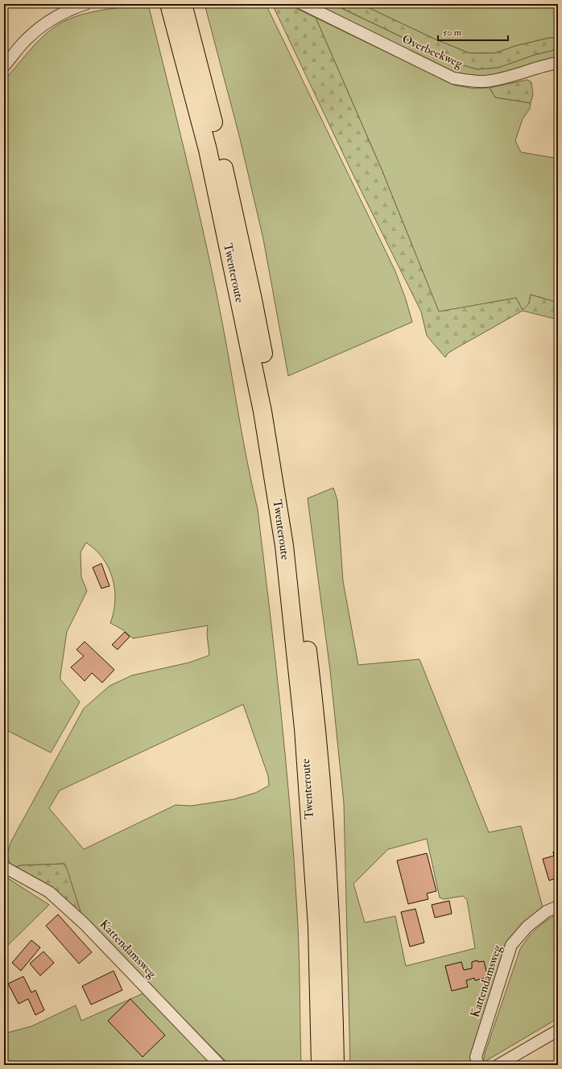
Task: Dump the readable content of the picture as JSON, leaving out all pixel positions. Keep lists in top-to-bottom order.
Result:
{
  "streets": {
    "highway": ["Twenteroute"],
    "street": ["Overbeekweg", "Kattendamsweg"]
  },
  "scale_bar": "50 m"
}
